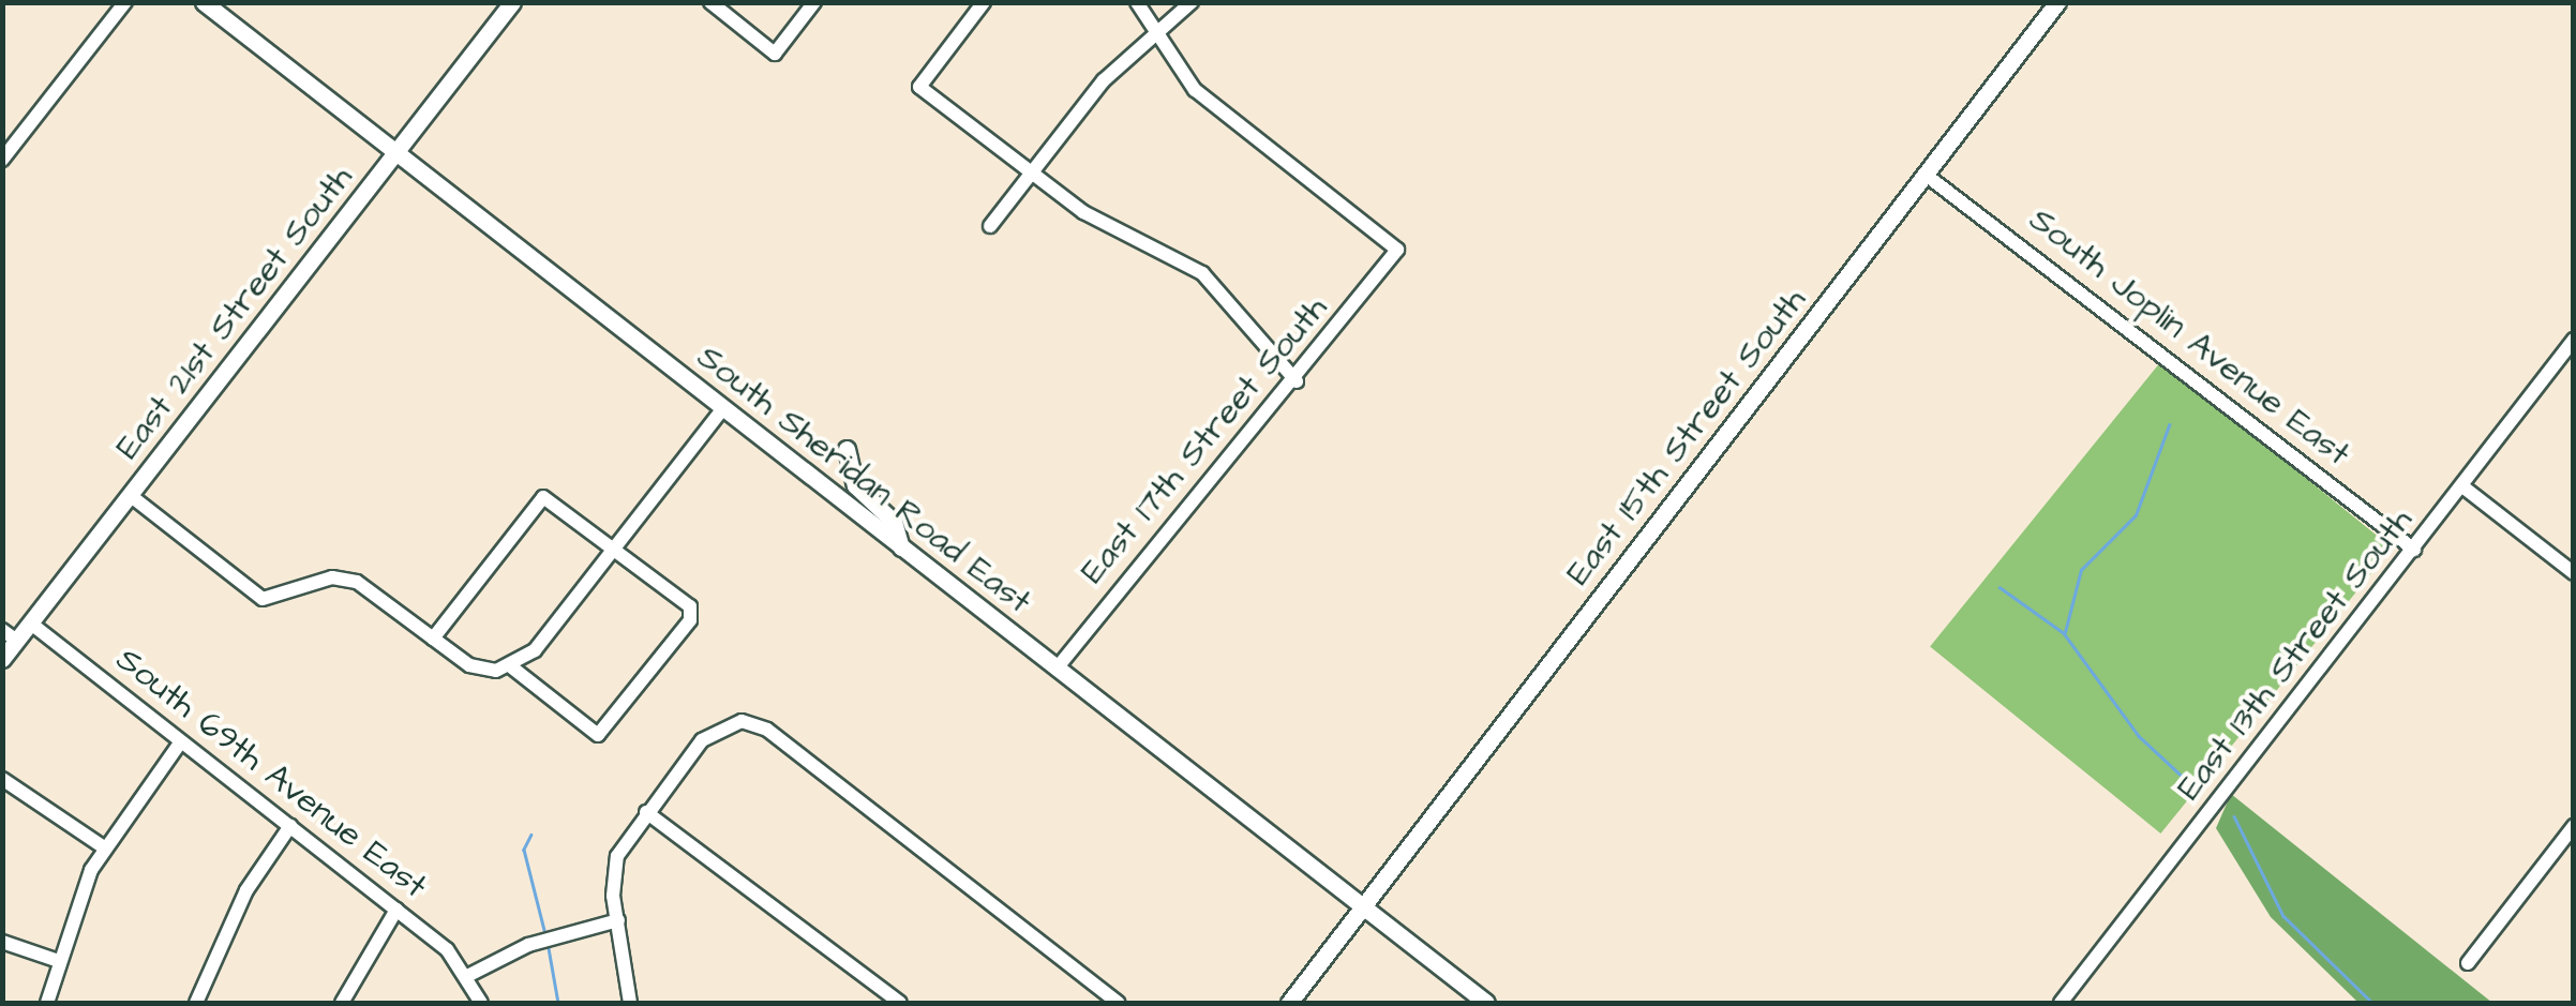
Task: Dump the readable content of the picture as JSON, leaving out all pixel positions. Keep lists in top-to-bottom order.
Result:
{
  "streets": {
    "main road": ["East 21st Street South", "East 15th Street South", "South Sheridan Road East"],
    "street": [
      "South Joplin Avenue East",
      "East 17th Street South",
      "East 13th Street South",
      "South 69th Avenue East"
    ]
  },
  "crossings": [
    ["East 21st Street South", "South Sheridan Road East"],
    ["East 21st Street South", "South 69th Avenue East"],
    ["South Joplin Avenue East", "East 15th Street South"],
    ["South Joplin Avenue East", "East 13th Street South"],
    ["East 15th Street South", "South Sheridan Road East"],
    ["East 17th Street South", "South Sheridan Road East"]
  ]
}
